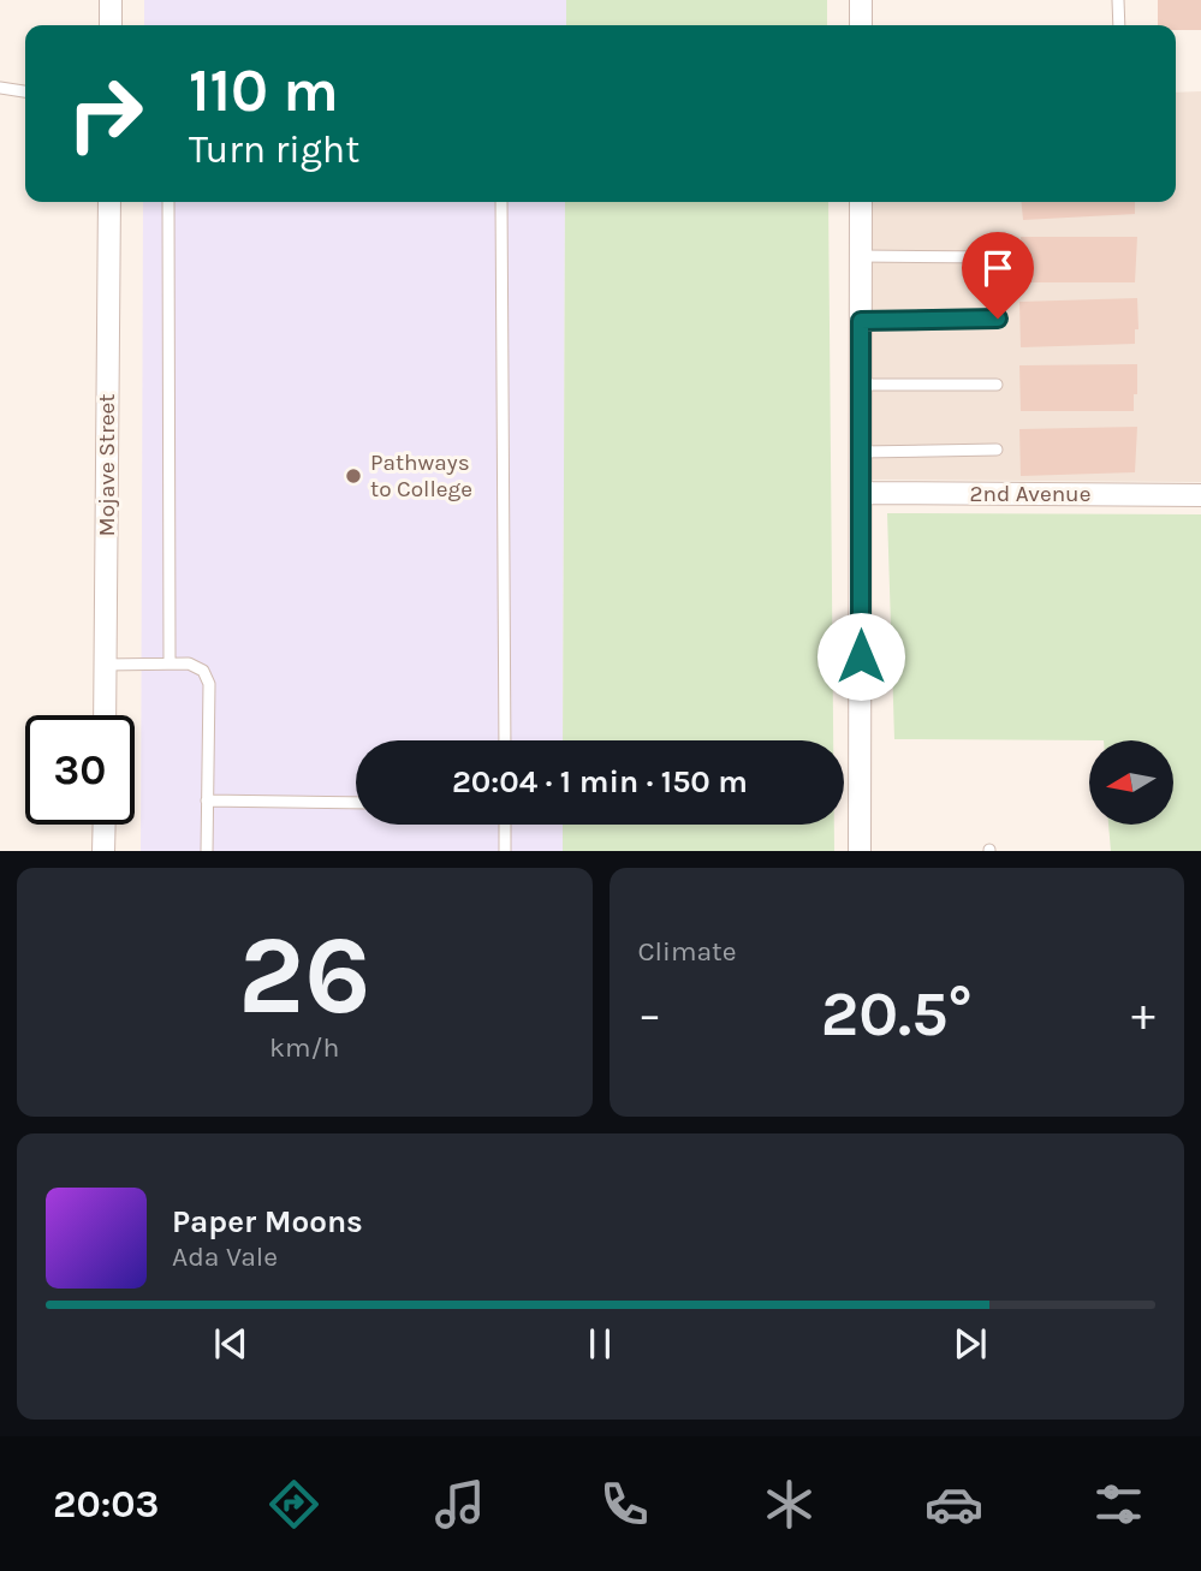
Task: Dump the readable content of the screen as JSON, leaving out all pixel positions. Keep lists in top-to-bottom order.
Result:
{
  "streets": {
    "street": ["Mojave Street", "2nd Avenue"]
  },
  "places": ["Pathways to College"],
  "north": "left",
  "page": {
    "turn": ["110 m", "Turn right"],
    "limit": "30",
    "trip": "20:04 · 1 min · 150 m",
    "tile": [
      ["26", "km/h"],
      "Climate"
    ],
    "heat": ["−", "20.5°", "+"],
    "song": ["Paper Moons", "Ada Vale"],
    "tabs": "20:03"
  }
}
